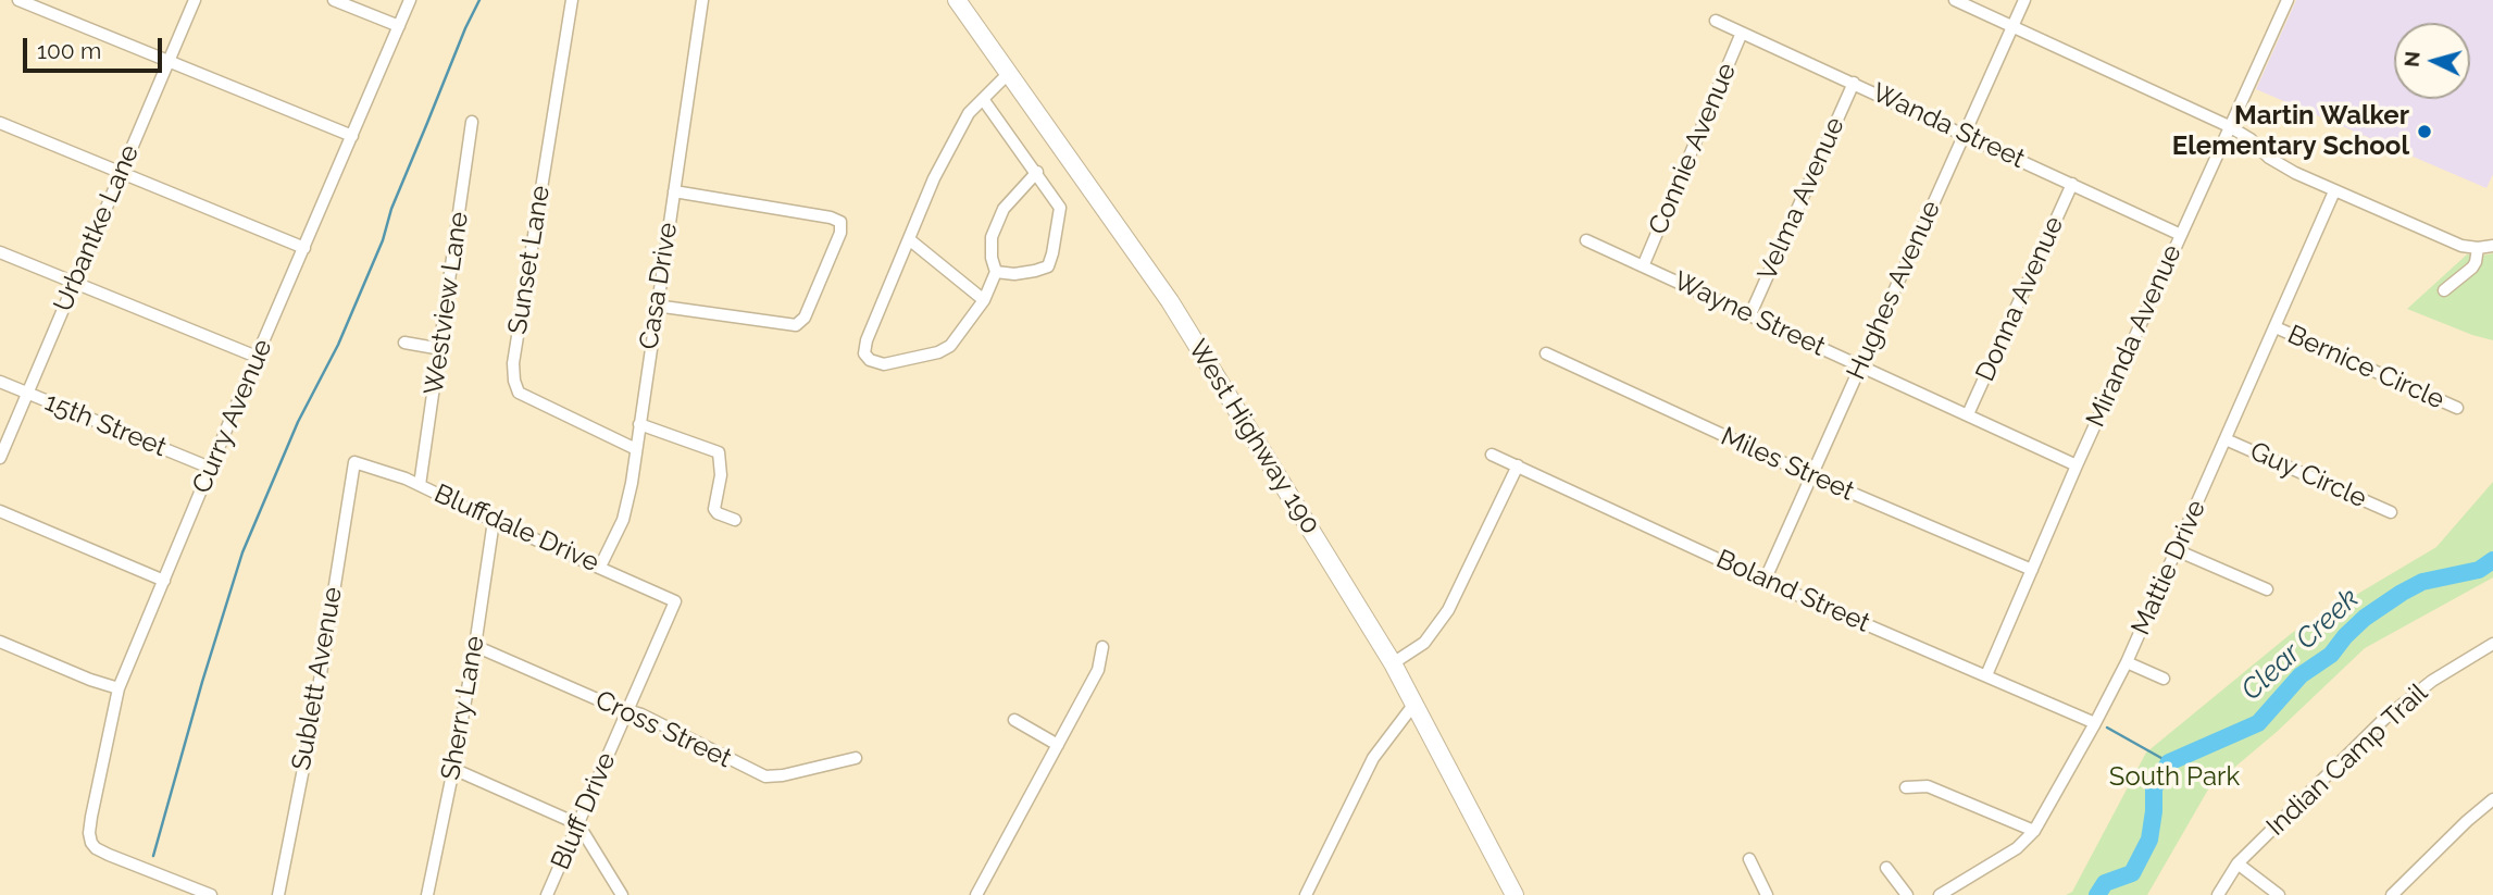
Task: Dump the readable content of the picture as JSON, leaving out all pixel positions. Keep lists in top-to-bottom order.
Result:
{
  "streets": {
    "main road": ["West Highway 190"],
    "street": [
      "Wanda Street",
      "Connie Avenue",
      "Velma Avenue",
      "Urbantke Lane",
      "Sunset Lane",
      "Casa Drive",
      "Hughes Avenue",
      "Donna Avenue",
      "Westview Lane",
      "Wayne Street",
      "Miranda Avenue",
      "Bernice Circle",
      "Curry Avenue",
      "15th Street",
      "Miles Street",
      "Guy Circle",
      "Bluffdale Drive",
      "Mattie Drive",
      "Boland Street",
      "Sublett Avenue",
      "Sherry Lane",
      "Cross Street",
      "Indian Camp Trail",
      "Bluff Drive"
    ]
  },
  "crossings": [
    ["Wanda Street", "Connie Avenue"],
    ["Wanda Street", "Velma Avenue"],
    ["Wanda Street", "Hughes Avenue"],
    ["Wanda Street", "Donna Avenue"],
    ["Wanda Street", "Miranda Avenue"],
    ["Connie Avenue", "Wayne Street"],
    ["Velma Avenue", "Wayne Street"],
    ["Urbantke Lane", "15th Street"],
    ["Sunset Lane", "Casa Drive"],
    ["Casa Drive", "Bluffdale Drive"],
    ["Hughes Avenue", "Wayne Street"],
    ["Hughes Avenue", "Miles Street"],
    ["Hughes Avenue", "Boland Street"],
    ["Donna Avenue", "Wayne Street"],
    ["Westview Lane", "Bluffdale Drive"],
    ["Wayne Street", "Miranda Avenue"],
    ["Miranda Avenue", "Miles Street"],
    ["Miranda Avenue", "Boland Street"],
    ["Bernice Circle", "Mattie Drive"],
    ["Curry Avenue", "15th Street"],
    ["Guy Circle", "Mattie Drive"],
    ["Bluffdale Drive", "Sublett Avenue"],
    ["Bluffdale Drive", "Sherry Lane"],
    ["Bluffdale Drive", "Bluff Drive"],
    ["Mattie Drive", "Boland Street"],
    ["Sherry Lane", "Cross Street"],
    ["Cross Street", "Bluff Drive"]
  ],
  "water": ["Clear Creek"],
  "parks": ["South Park"],
  "places": ["Martin Walker Elementary School"],
  "scale_bar": "100 m",
  "north": "left"
}
